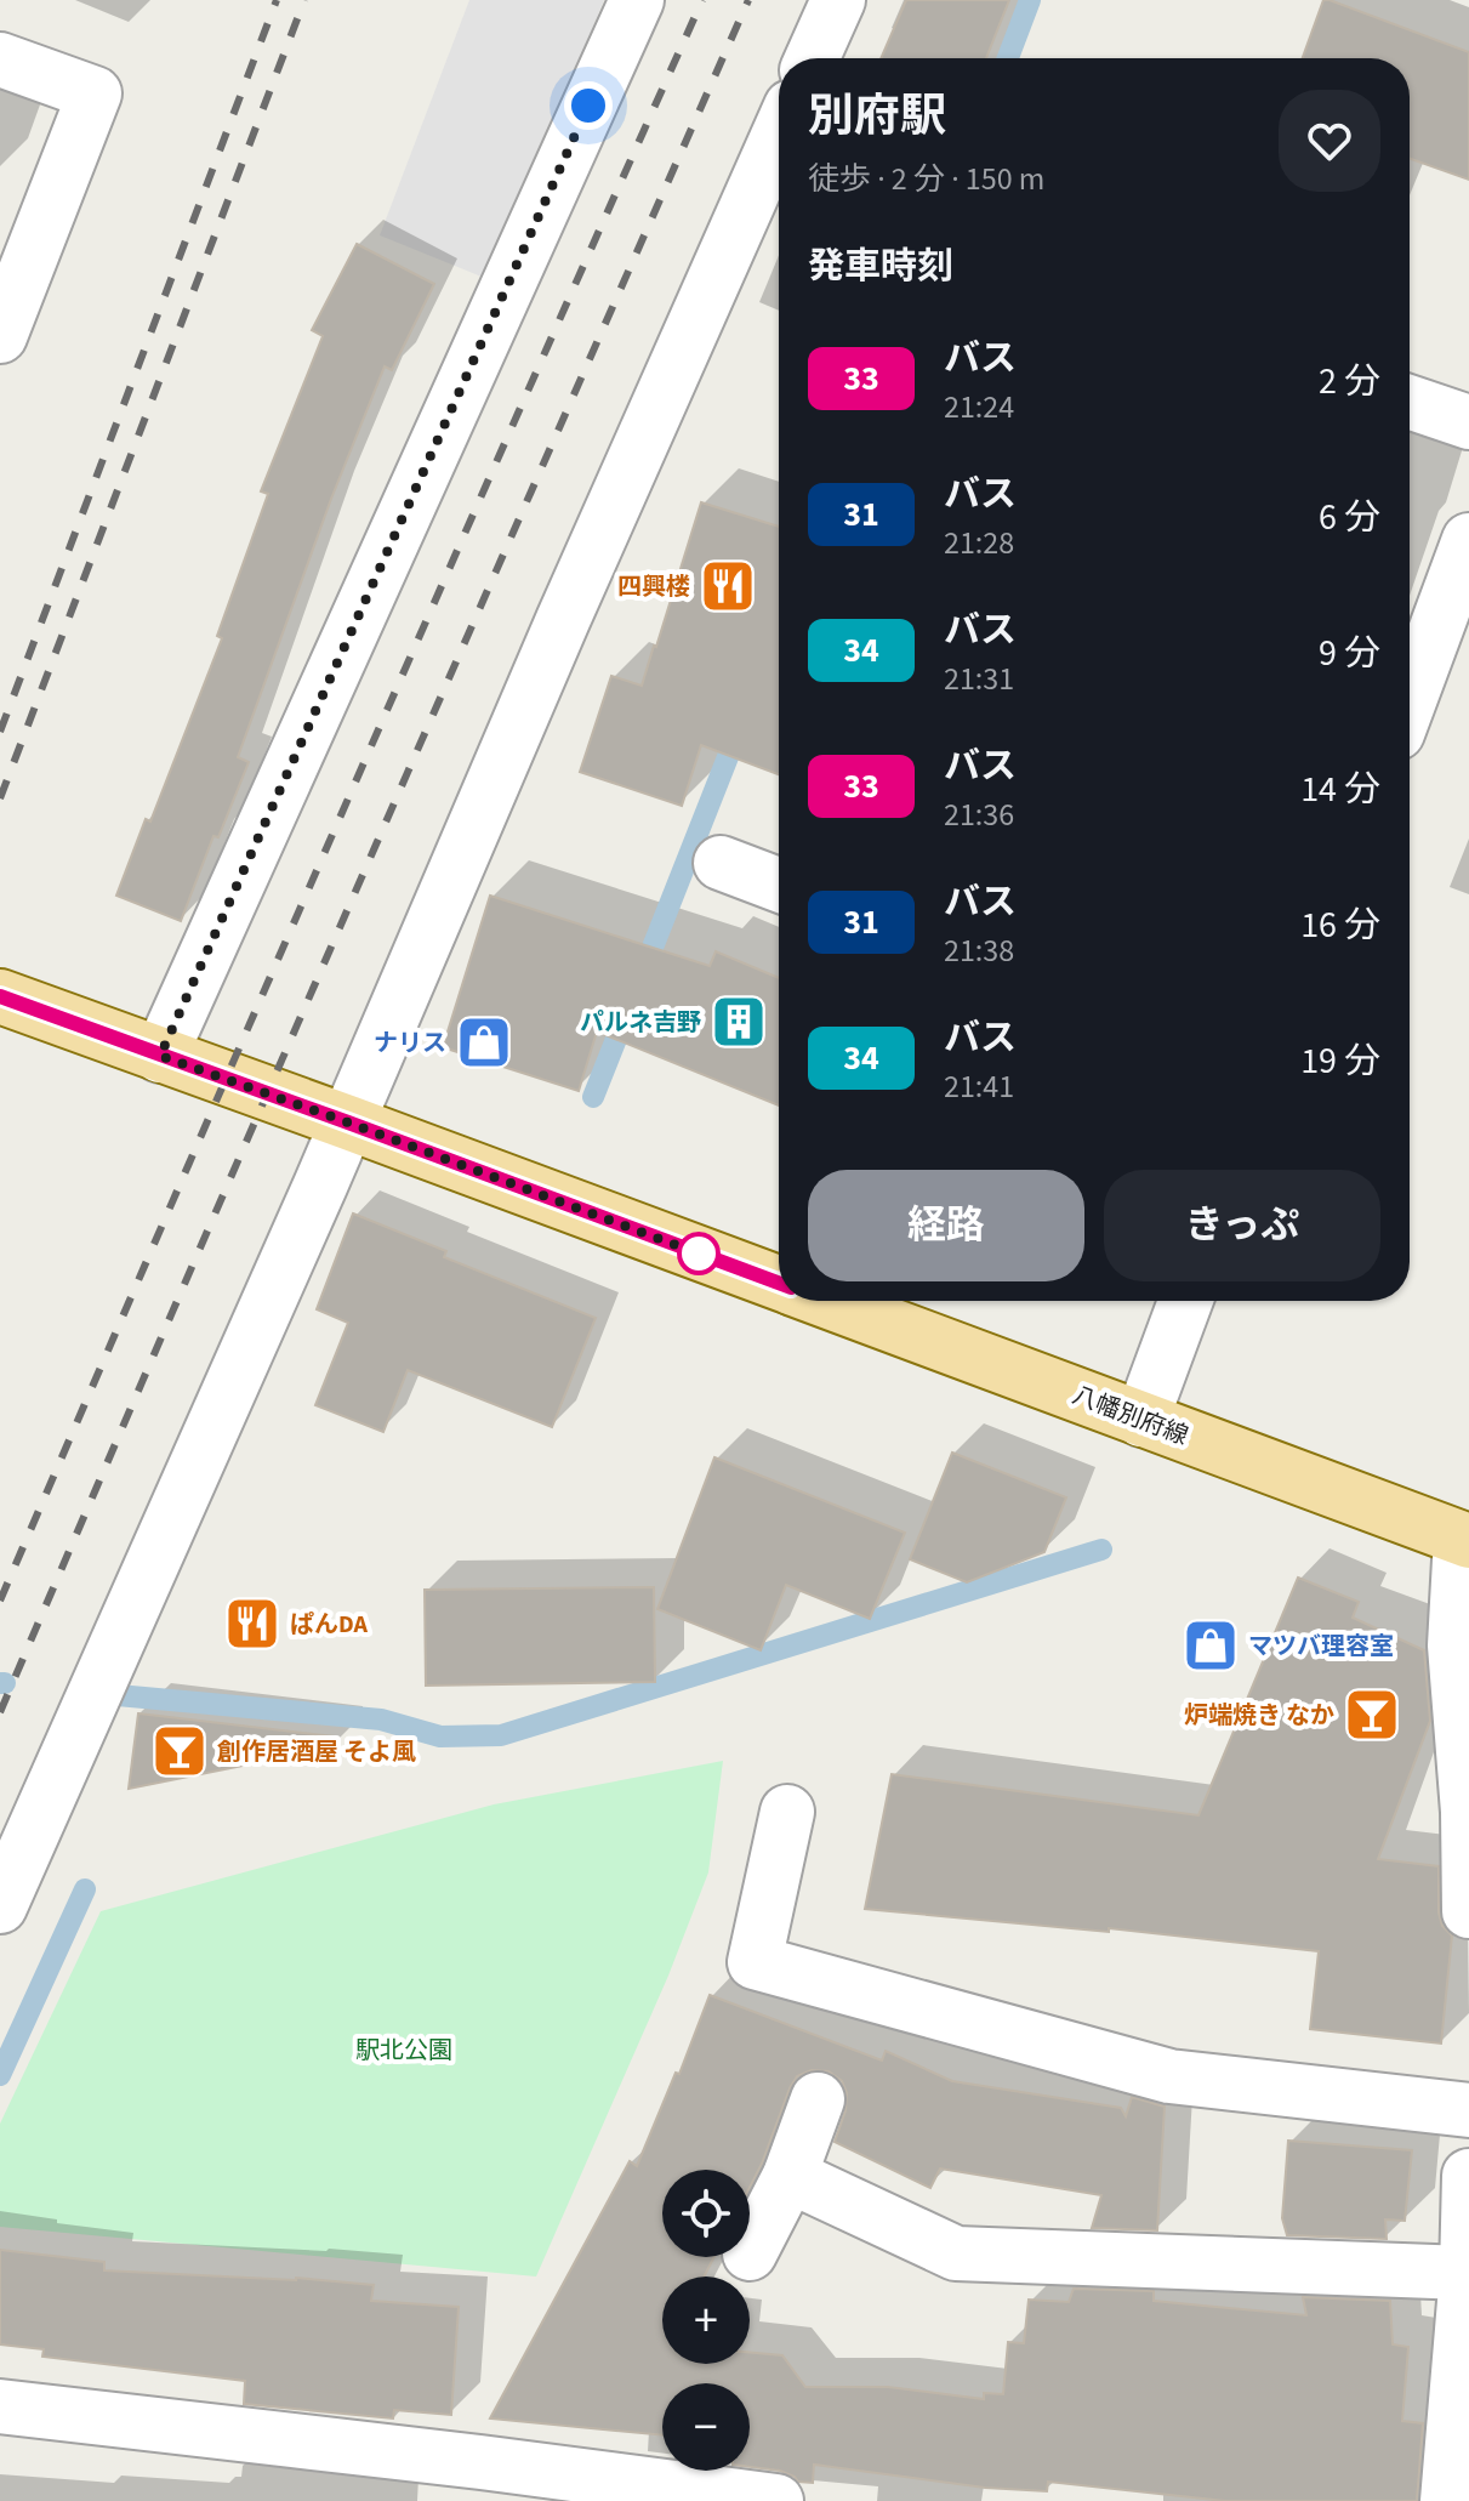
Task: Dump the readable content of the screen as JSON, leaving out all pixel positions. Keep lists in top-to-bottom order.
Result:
{
  "streets": {
    "main road": ["八幡別府線"]
  },
  "parks": ["駅北公園"],
  "places": {
    "restaurant": ["四興楼", "ぱんDA"],
    "building": ["パルネ吉野"],
    "shop": ["ナリス", "マツバ理容室"],
    "bar": ["炉端焼き なか", "創作居酒屋 そよ風"]
  },
  "lines": ["bus line 33"],
  "page": {
    "heading": [
      ["別府駅", "徒歩 · 2 分 · 150 m"],
      "発車時刻"
    ],
    "list": [
      {
        "mark": "33",
        "name": "バス",
        "note": "21:24",
        "value": "2 分"
      },
      {
        "mark": "31",
        "name": "バス",
        "note": "21:28",
        "value": "6 分"
      },
      {
        "mark": "34",
        "name": "バス",
        "note": "21:31",
        "value": "9 分"
      },
      {
        "mark": "33",
        "name": "バス",
        "note": "21:36",
        "value": "14 分"
      },
      {
        "mark": "31",
        "name": "バス",
        "note": "21:38",
        "value": "16 分"
      },
      {
        "mark": "34",
        "name": "バス",
        "note": "21:41",
        "value": "19 分"
      }
    ],
    "buttons": ["経路", "きっぷ"],
    "map_buttons": ["+", "−"]
  }
}
